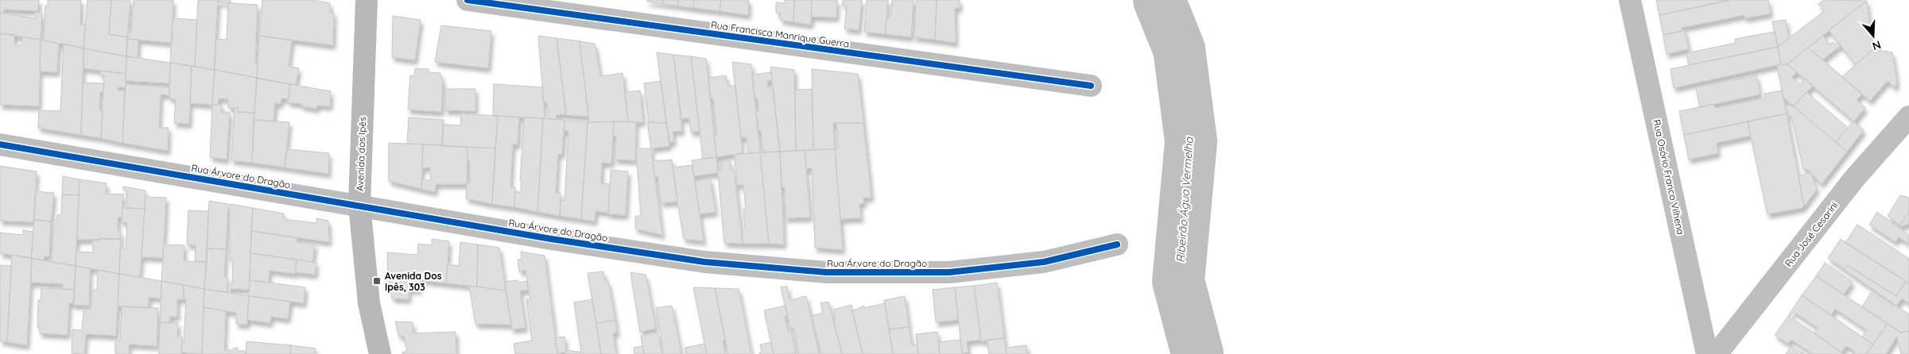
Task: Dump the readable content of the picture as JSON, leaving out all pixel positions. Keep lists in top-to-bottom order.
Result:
{
  "streets": {
    "street": [
      "Rua Francisca Manrique Guerra",
      "Avenida dos Ipês",
      "Rua Árvore do Dragão",
      "Rua Osório Franco Vilhena",
      "Rua José Cesarini"
    ]
  },
  "crossings": [
    ["Avenida dos Ipês", "Rua Árvore do Dragão"]
  ],
  "water": ["Ribeirão Água Vermelha"],
  "places": {
    "transit": ["Avenida Dos Ipês, 303"]
  },
  "north": "bottom"
}
